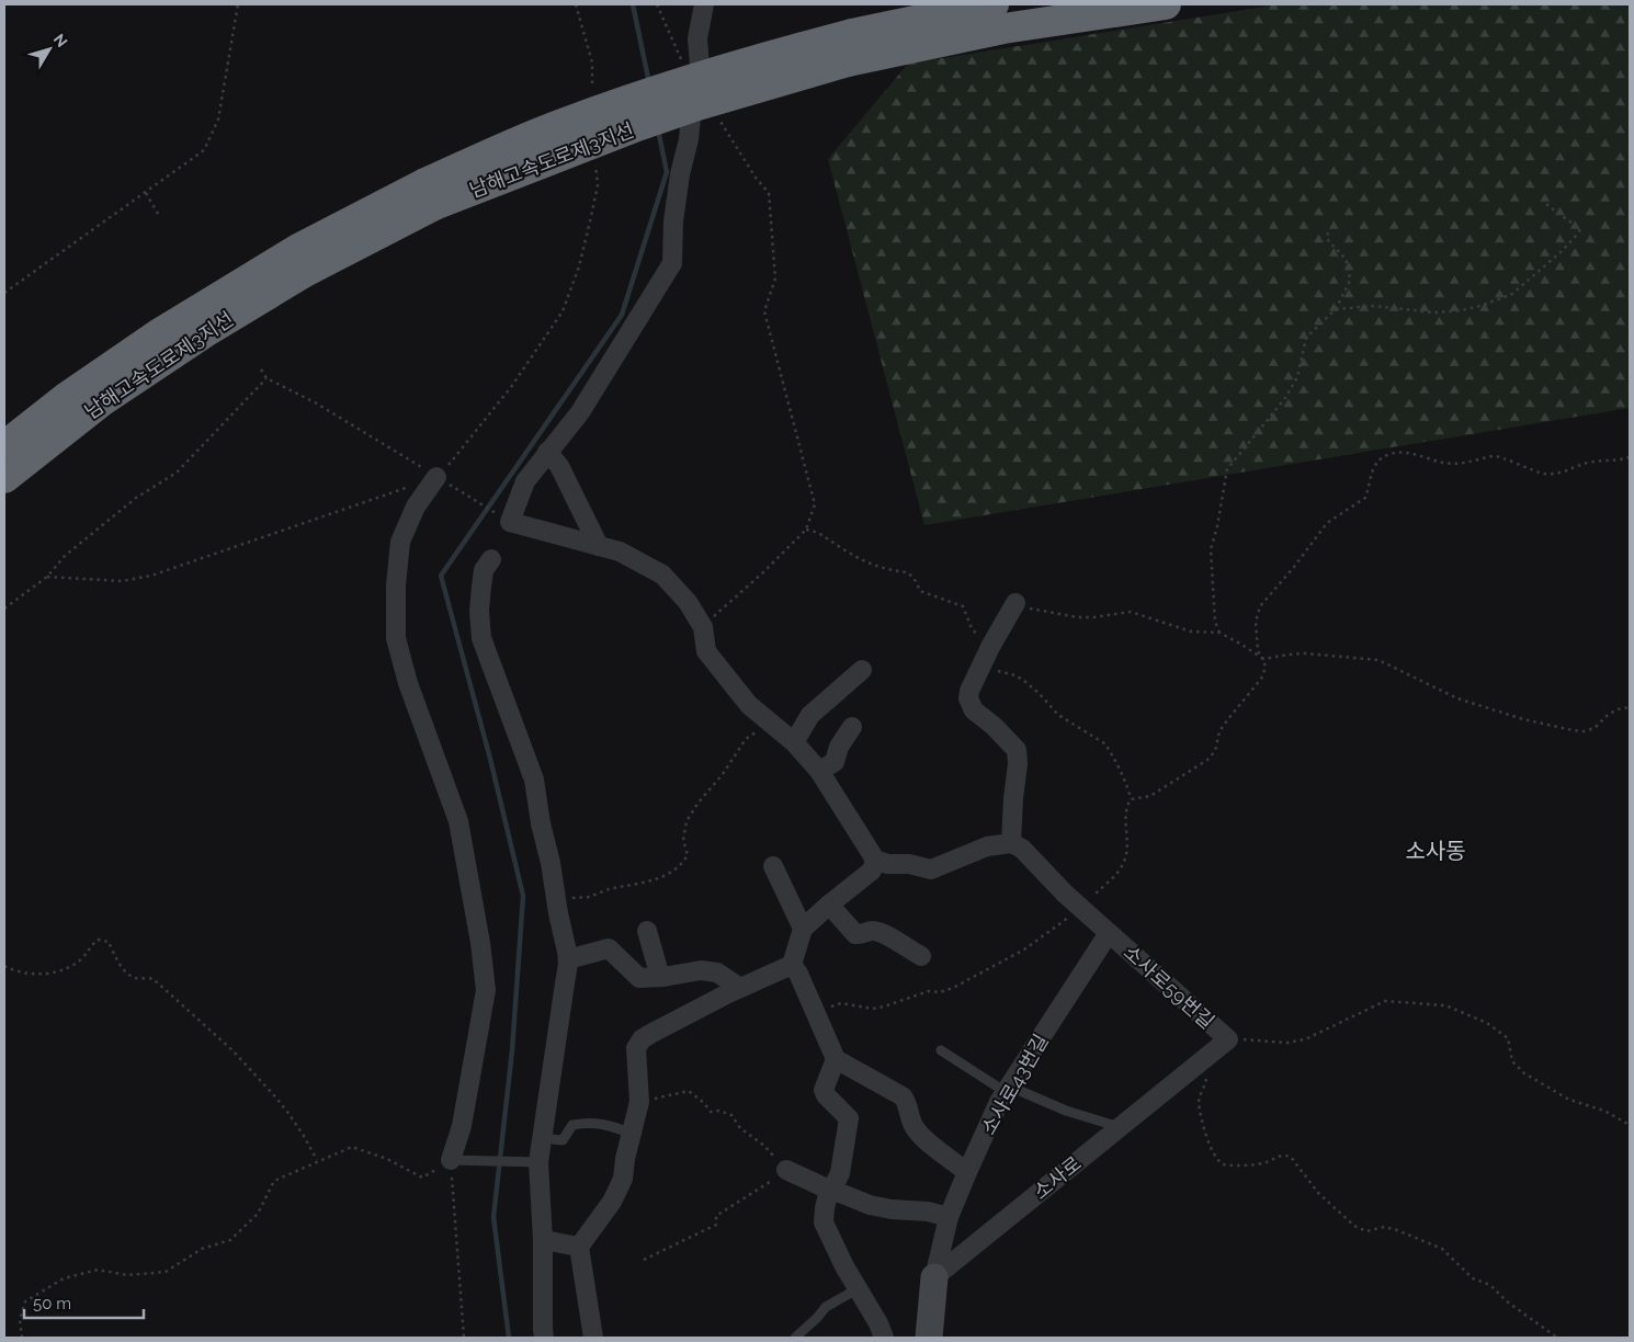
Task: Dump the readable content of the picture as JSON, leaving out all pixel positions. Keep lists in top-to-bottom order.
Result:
{
  "streets": {
    "highway": ["남해고속도로제3지선"],
    "street": ["소사로59번길", "소사로43번길", "소사로"]
  },
  "crossings": [
    ["소사로59번길", "소사로43번길"],
    ["소사로59번길", "소사로"],
    ["소사로43번길", "소사로"]
  ],
  "districts": ["소사동"],
  "scale_bar": "50 m",
  "north": "top right"
}
